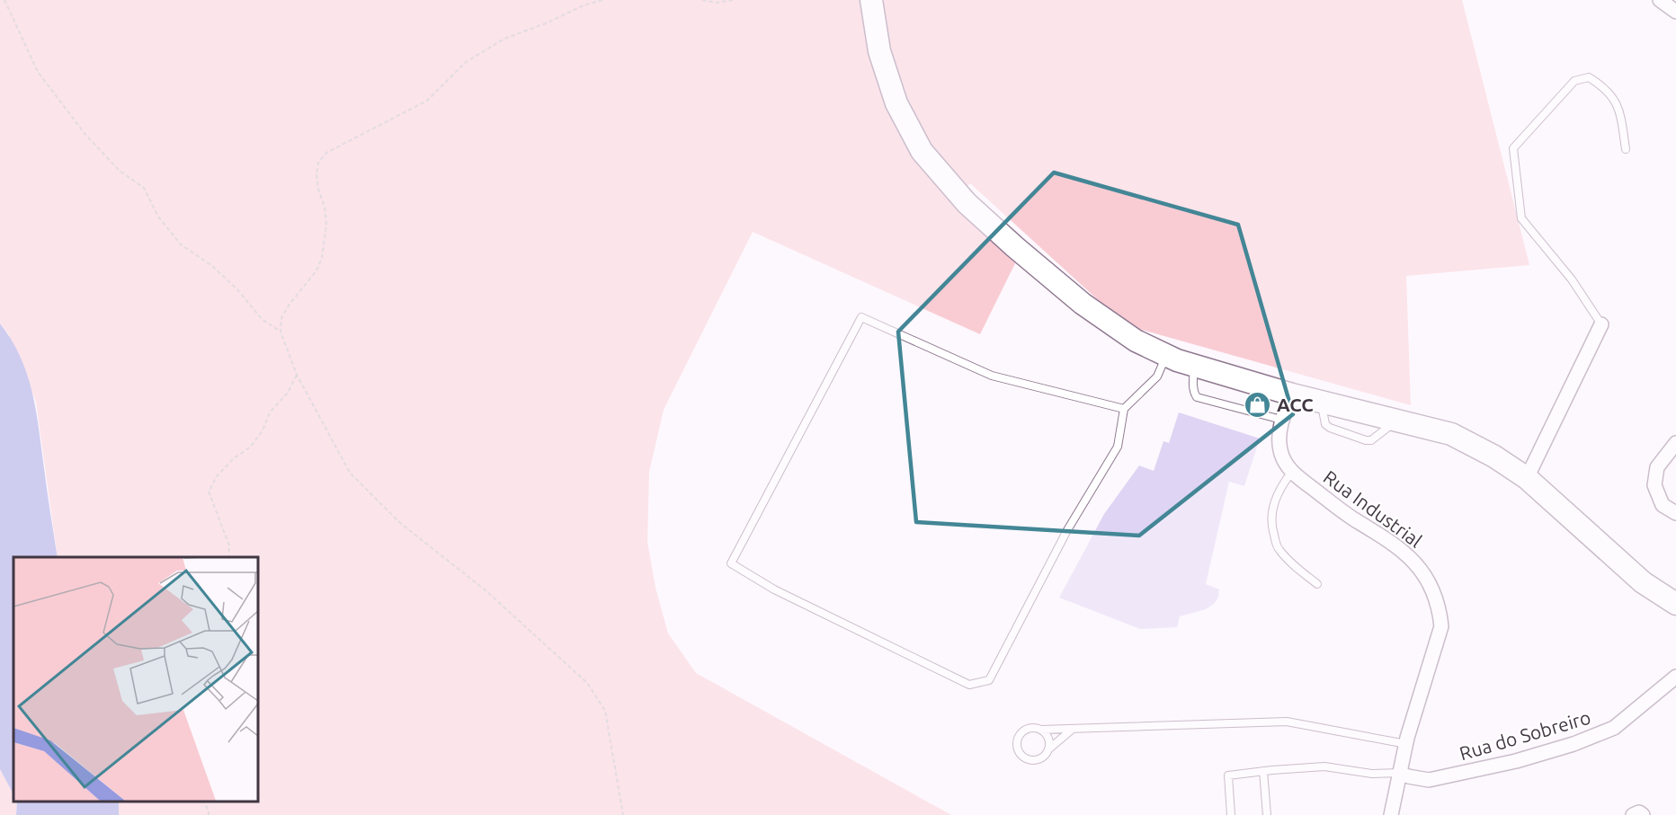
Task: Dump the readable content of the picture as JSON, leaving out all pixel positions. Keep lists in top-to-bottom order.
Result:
{
  "streets": {
    "street": ["Rua Industrial", "Rua do Sobreiro"]
  },
  "crossings": [
    ["Rua Industrial", "Rua do Sobreiro"]
  ],
  "places": {
    "shop": ["ACC"]
  }
}
